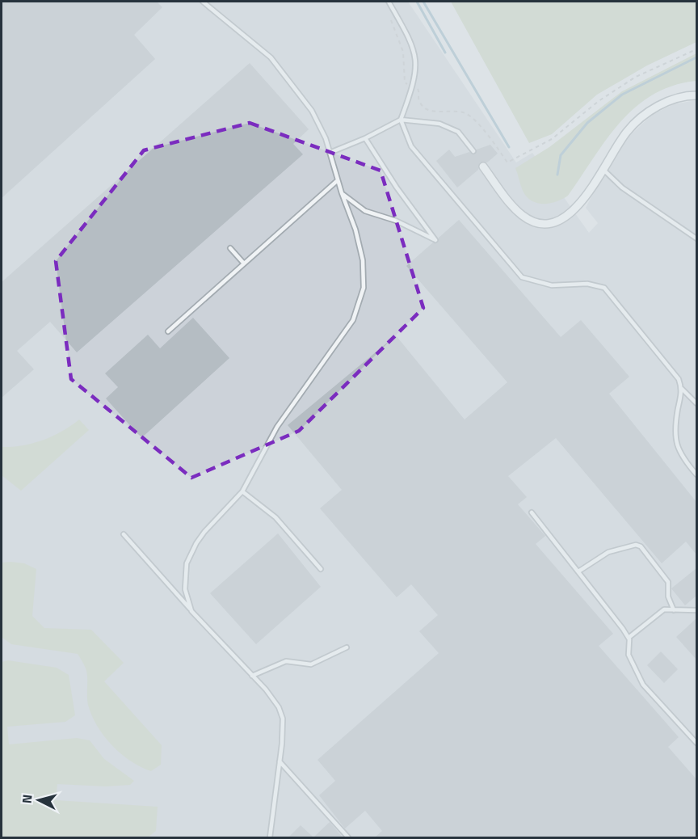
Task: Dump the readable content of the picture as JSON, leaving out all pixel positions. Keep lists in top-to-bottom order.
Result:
{
  "north": "left"
}
